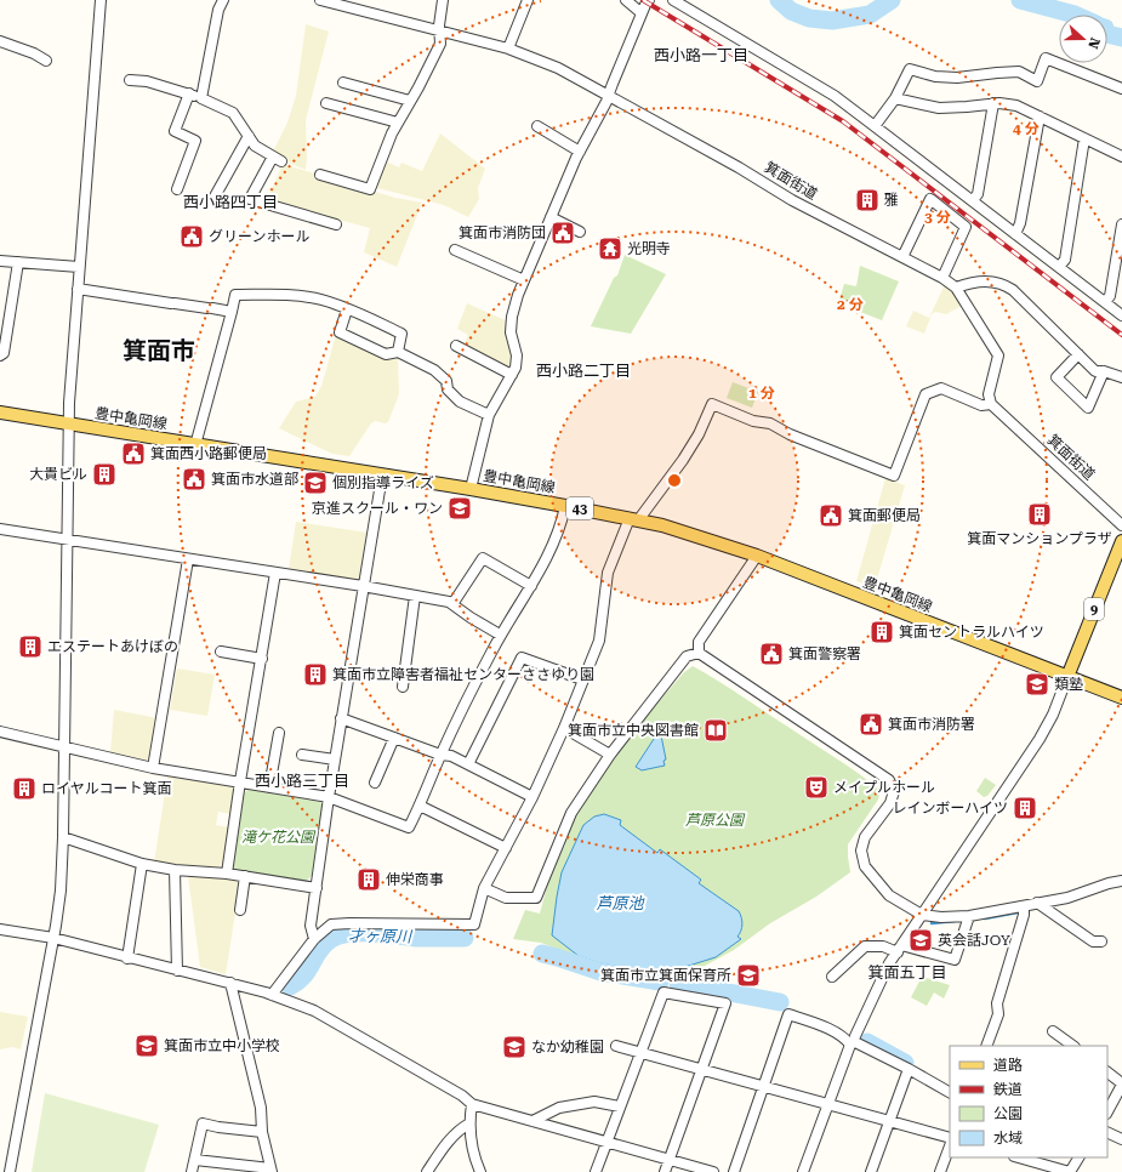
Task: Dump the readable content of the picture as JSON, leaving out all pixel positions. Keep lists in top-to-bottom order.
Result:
{
  "streets": {
    "main road": ["豊中亀岡線", "43", "9"],
    "street": ["箕面街道"]
  },
  "crossings": [
    ["豊中亀岡線", "9"]
  ],
  "districts": [
    "西小路一丁目",
    "西小路四丁目",
    "箕面市",
    "西小路二丁目",
    "西小路三丁目",
    "箕面五丁目"
  ],
  "water": ["芦原池", "才ヶ原川"],
  "parks": ["芦原公園", "滝ケ花公園"],
  "places": {
    "building": [
      "雅",
      "大貴ビル",
      "箕面マンションプラザ",
      "箕面セントラルハイツ",
      "エステートあけぼの",
      "箕面市立障害者福祉センターささゆり園",
      "ロイヤルコート箕面",
      "レインボーハイツ",
      "伸栄商事"
    ],
    "public building": [
      "箕面市消防団",
      "グリーンホール",
      "箕面西小路郵便局",
      "箕面市水道部",
      "箕面郵便局",
      "箕面警察署",
      "箕面市消防署"
    ],
    "temple": ["光明寺"],
    "school or university": [
      "個別指導ライズ",
      "京進スクール・ワン",
      "類塾",
      "英会話JOY",
      "箕面市立箕面保育所",
      "箕面市立中小学校",
      "なか幼稚園"
    ],
    "library": ["箕面市立中央図書館"],
    "theatre": ["メイプルホール"]
  },
  "legend": [
    "道路",
    "鉄道",
    "公園",
    "水域"
  ],
  "north": "right",
  "rings": [
    "4 分",
    "3 分",
    "2 分",
    "1 分"
  ]
}
